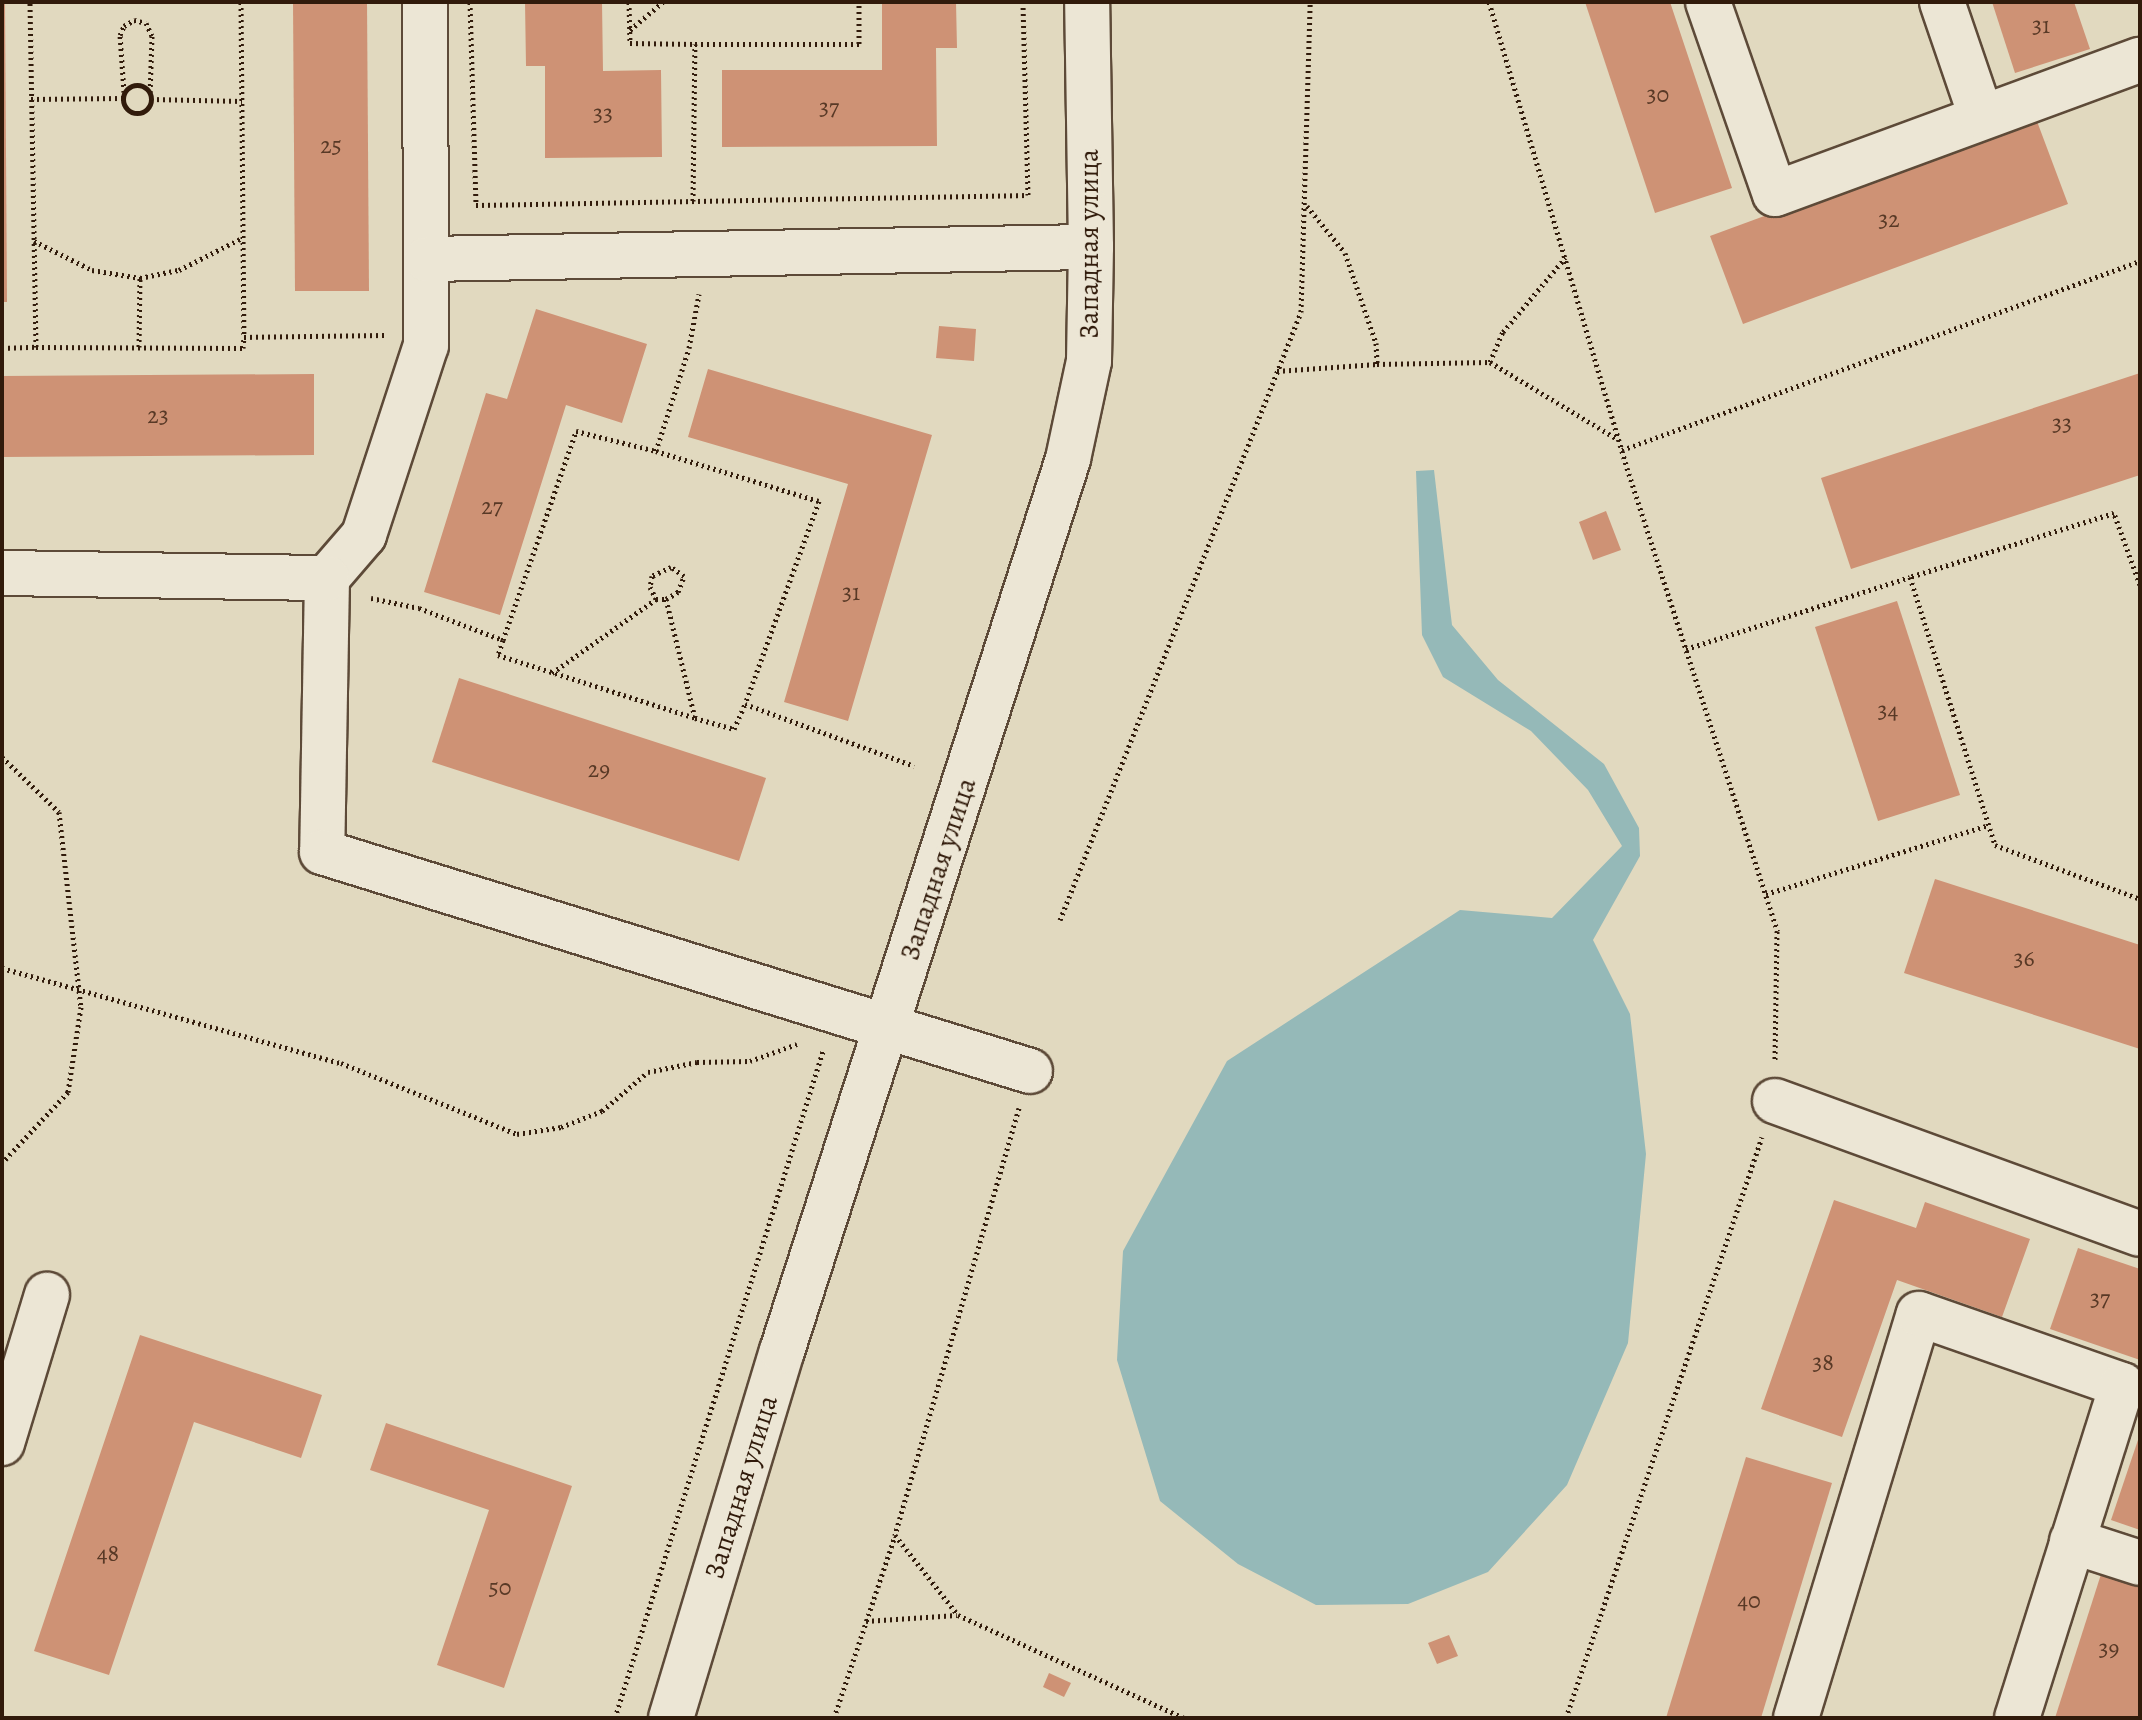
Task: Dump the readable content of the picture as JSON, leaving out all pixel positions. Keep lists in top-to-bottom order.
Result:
{
  "streets": {
    "street": ["Западная улица"]
  },
  "house_numbers": [
    "31",
    "30",
    "37",
    "33",
    "25",
    "32",
    "23",
    "33",
    "27",
    "31",
    "34",
    "29",
    "36",
    "37",
    "38",
    "48",
    "50",
    "40",
    "39"
  ]
}
